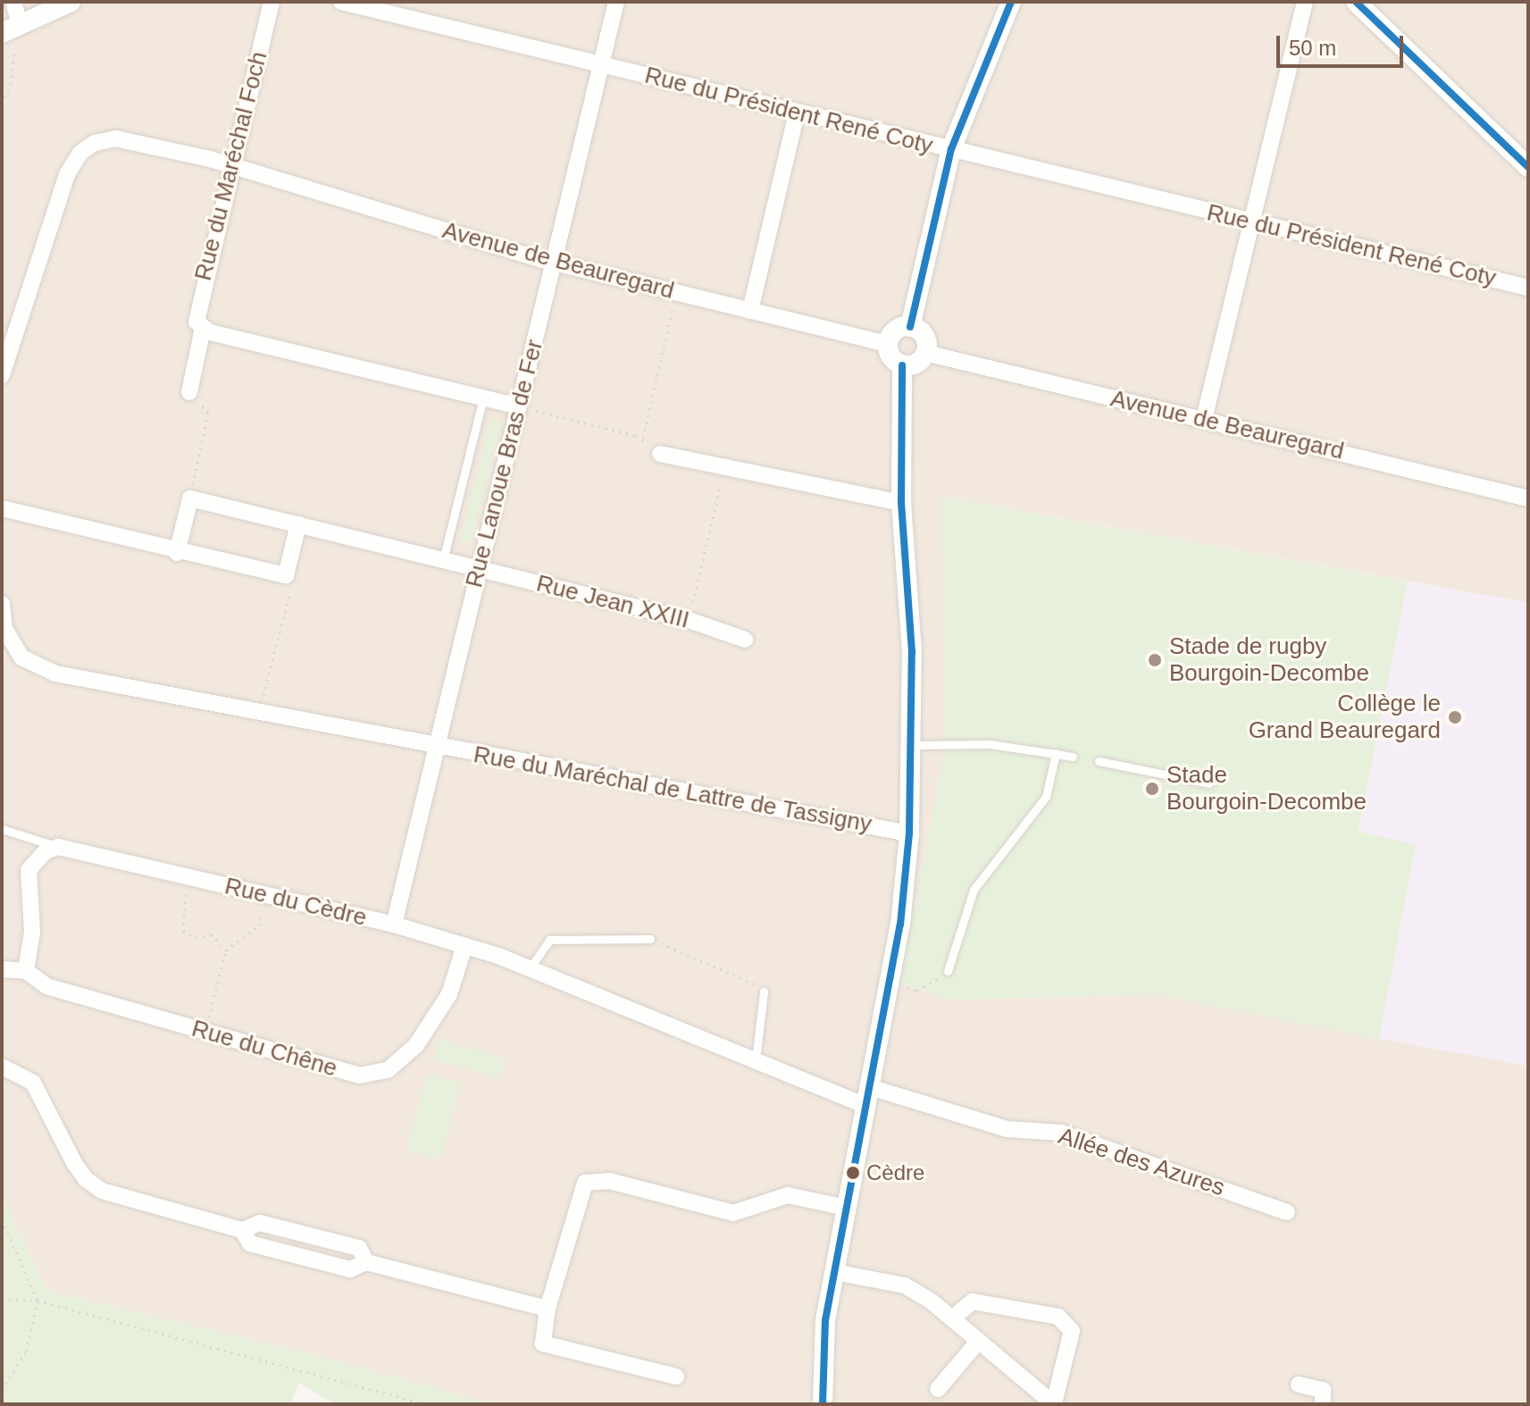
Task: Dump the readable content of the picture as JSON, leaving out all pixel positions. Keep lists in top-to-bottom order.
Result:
{
  "streets": {
    "street": [
      "Rue du Président René Coty",
      "Rue du Maréchal Foch",
      "Avenue de Beauregard",
      "Rue Lanoue Bras de Fer",
      "Rue Jean XXIII",
      "Rue du Maréchal de Lattre de Tassigny",
      "Rue du Cèdre",
      "Rue du Chêne",
      "Allée des Azures"
    ]
  },
  "crossings": [
    ["Rue du Président René Coty", "Rue Lanoue Bras de Fer"],
    ["Rue du Maréchal Foch", "Avenue de Beauregard"],
    ["Avenue de Beauregard", "Rue Lanoue Bras de Fer"],
    ["Rue Lanoue Bras de Fer", "Rue Jean XXIII"],
    ["Rue Lanoue Bras de Fer", "Rue du Maréchal de Lattre de Tassigny"],
    ["Rue Lanoue Bras de Fer", "Rue du Cèdre"],
    ["Rue du Cèdre", "Rue du Chêne"],
    ["Rue du Cèdre", "Allée des Azures"]
  ],
  "places": [
    "Stade de rugby Bourgoin-Decombe",
    "Collège le Grand Beauregard",
    "Stade Bourgoin-Decombe",
    "Cèdre"
  ],
  "scale_bar": "50 m"
}
